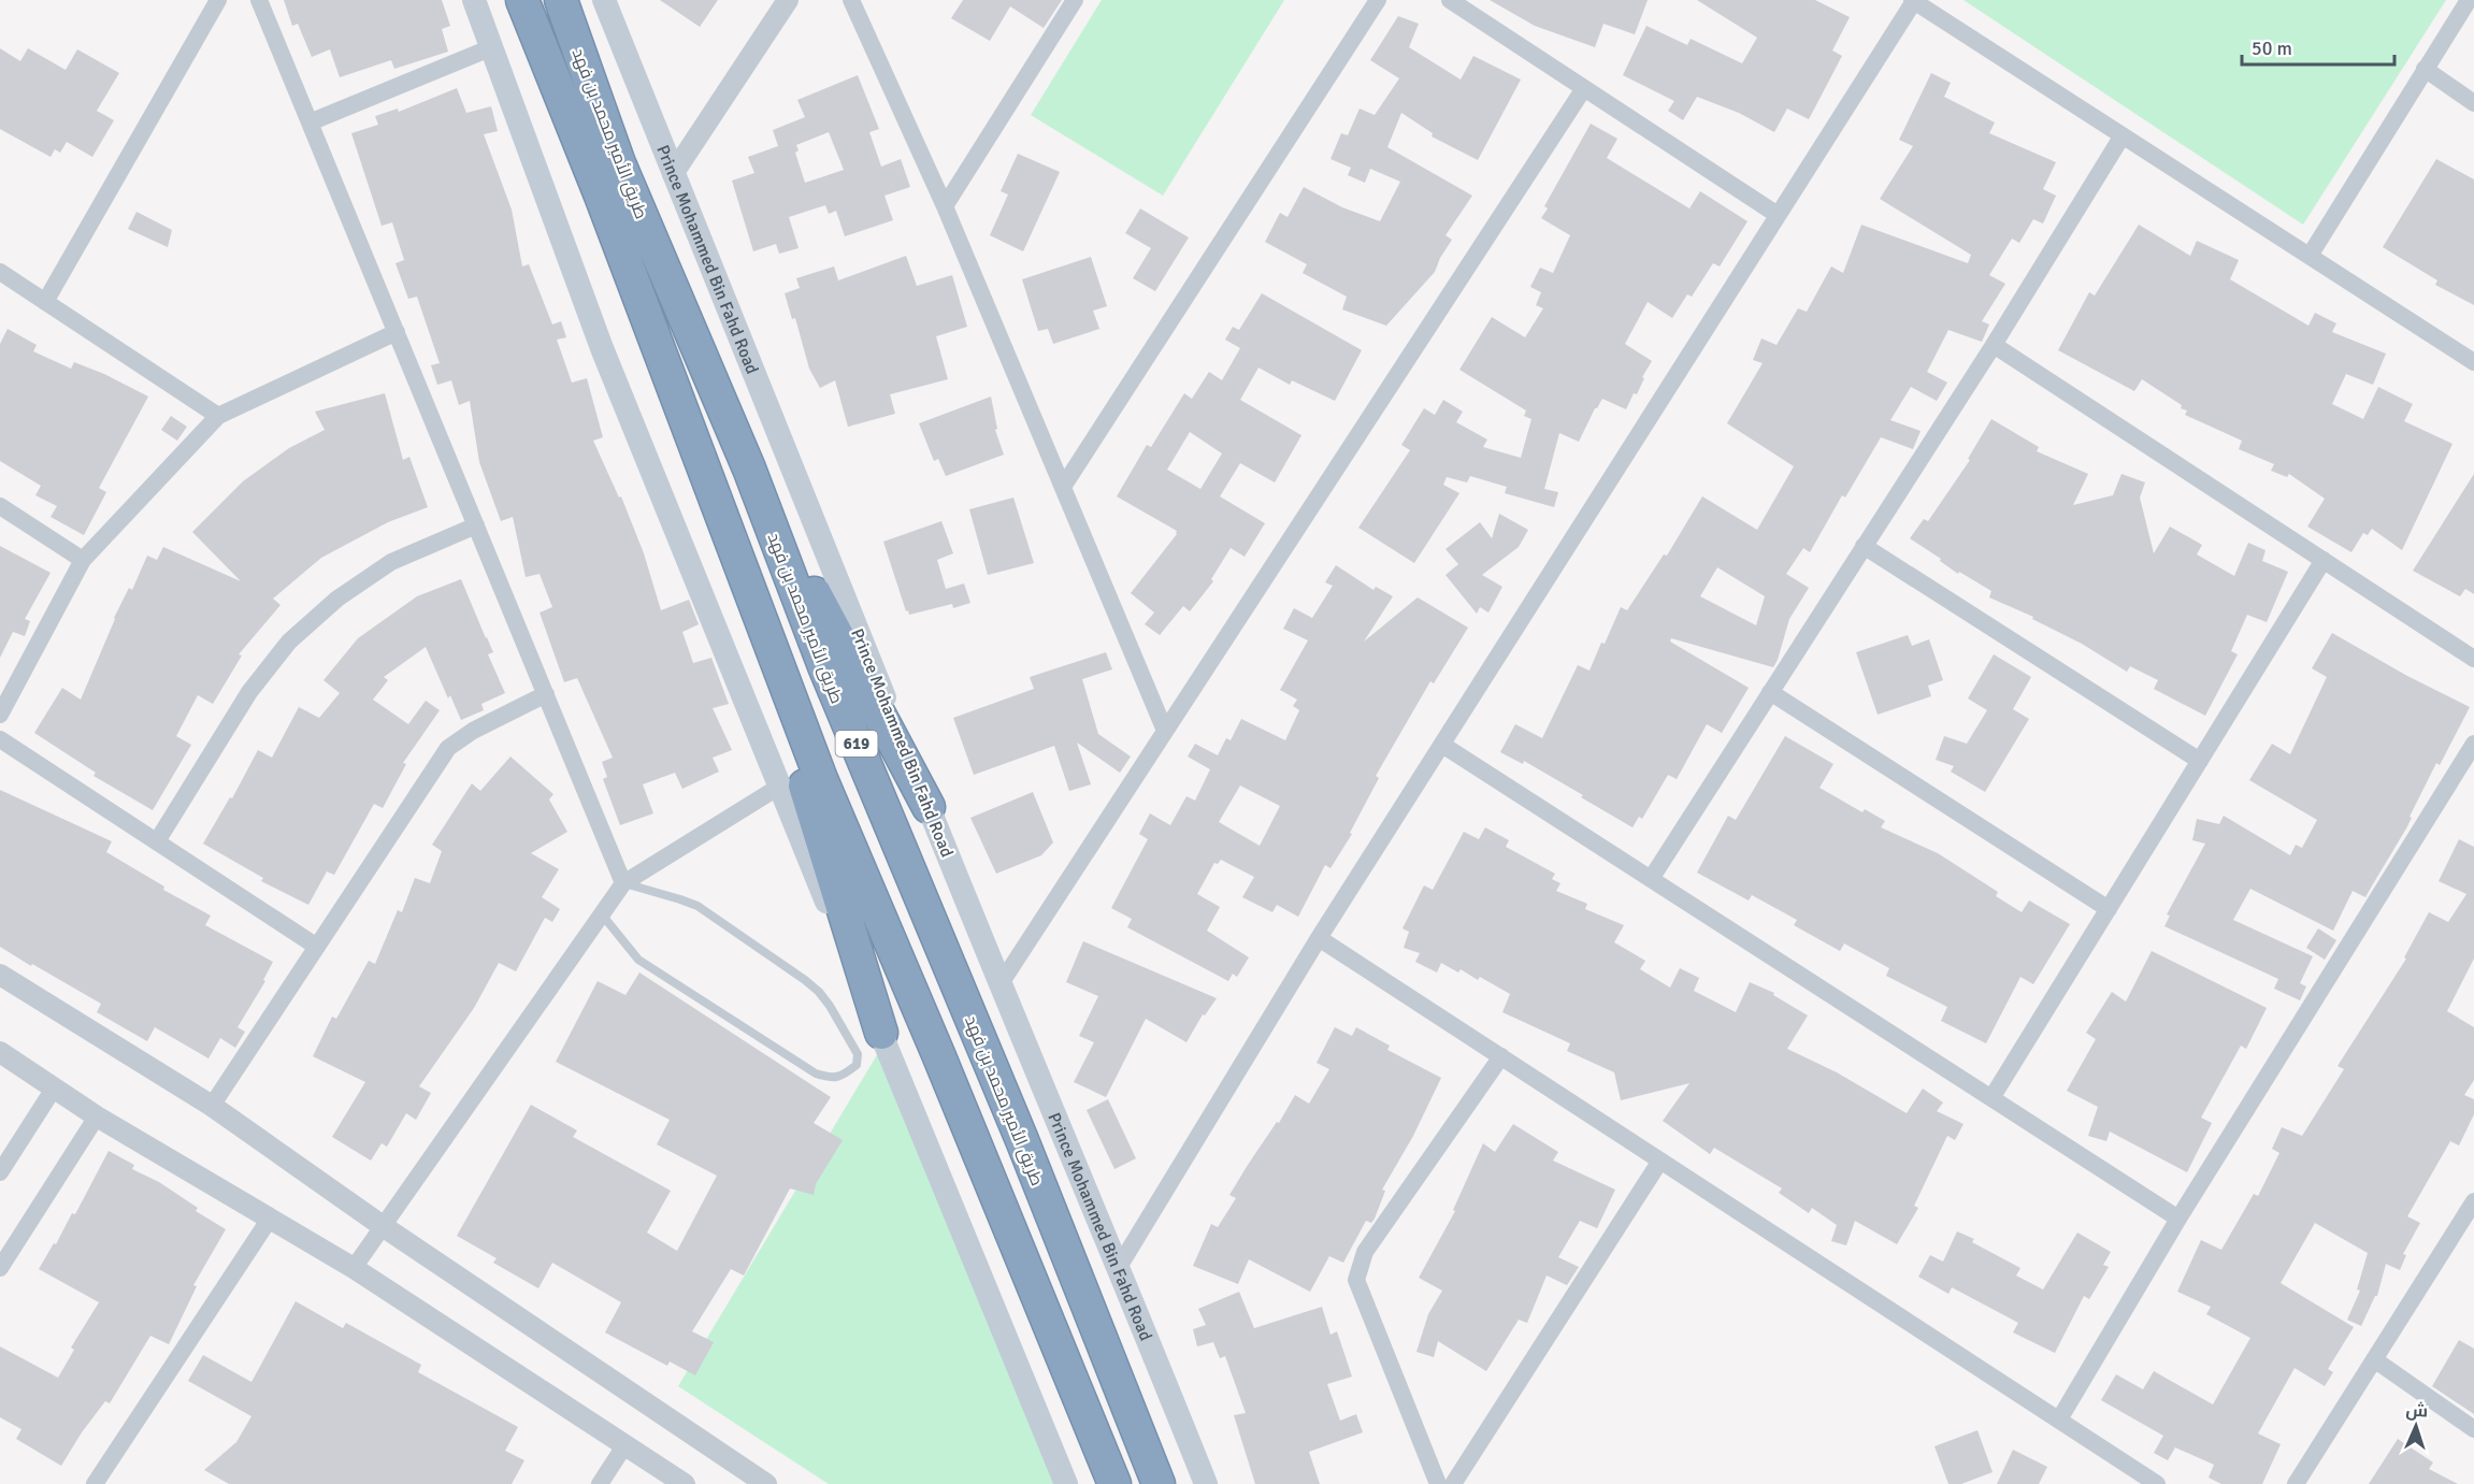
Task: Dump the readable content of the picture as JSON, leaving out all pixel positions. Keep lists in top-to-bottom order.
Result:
{
  "streets": {
    "highway": ["طريق الأمير محمد بن فهد", "619"],
    "main road": ["Prince Mohammed Bin Fahd Road"]
  },
  "scale_bar": "50 m",
  "north": "top"
}
